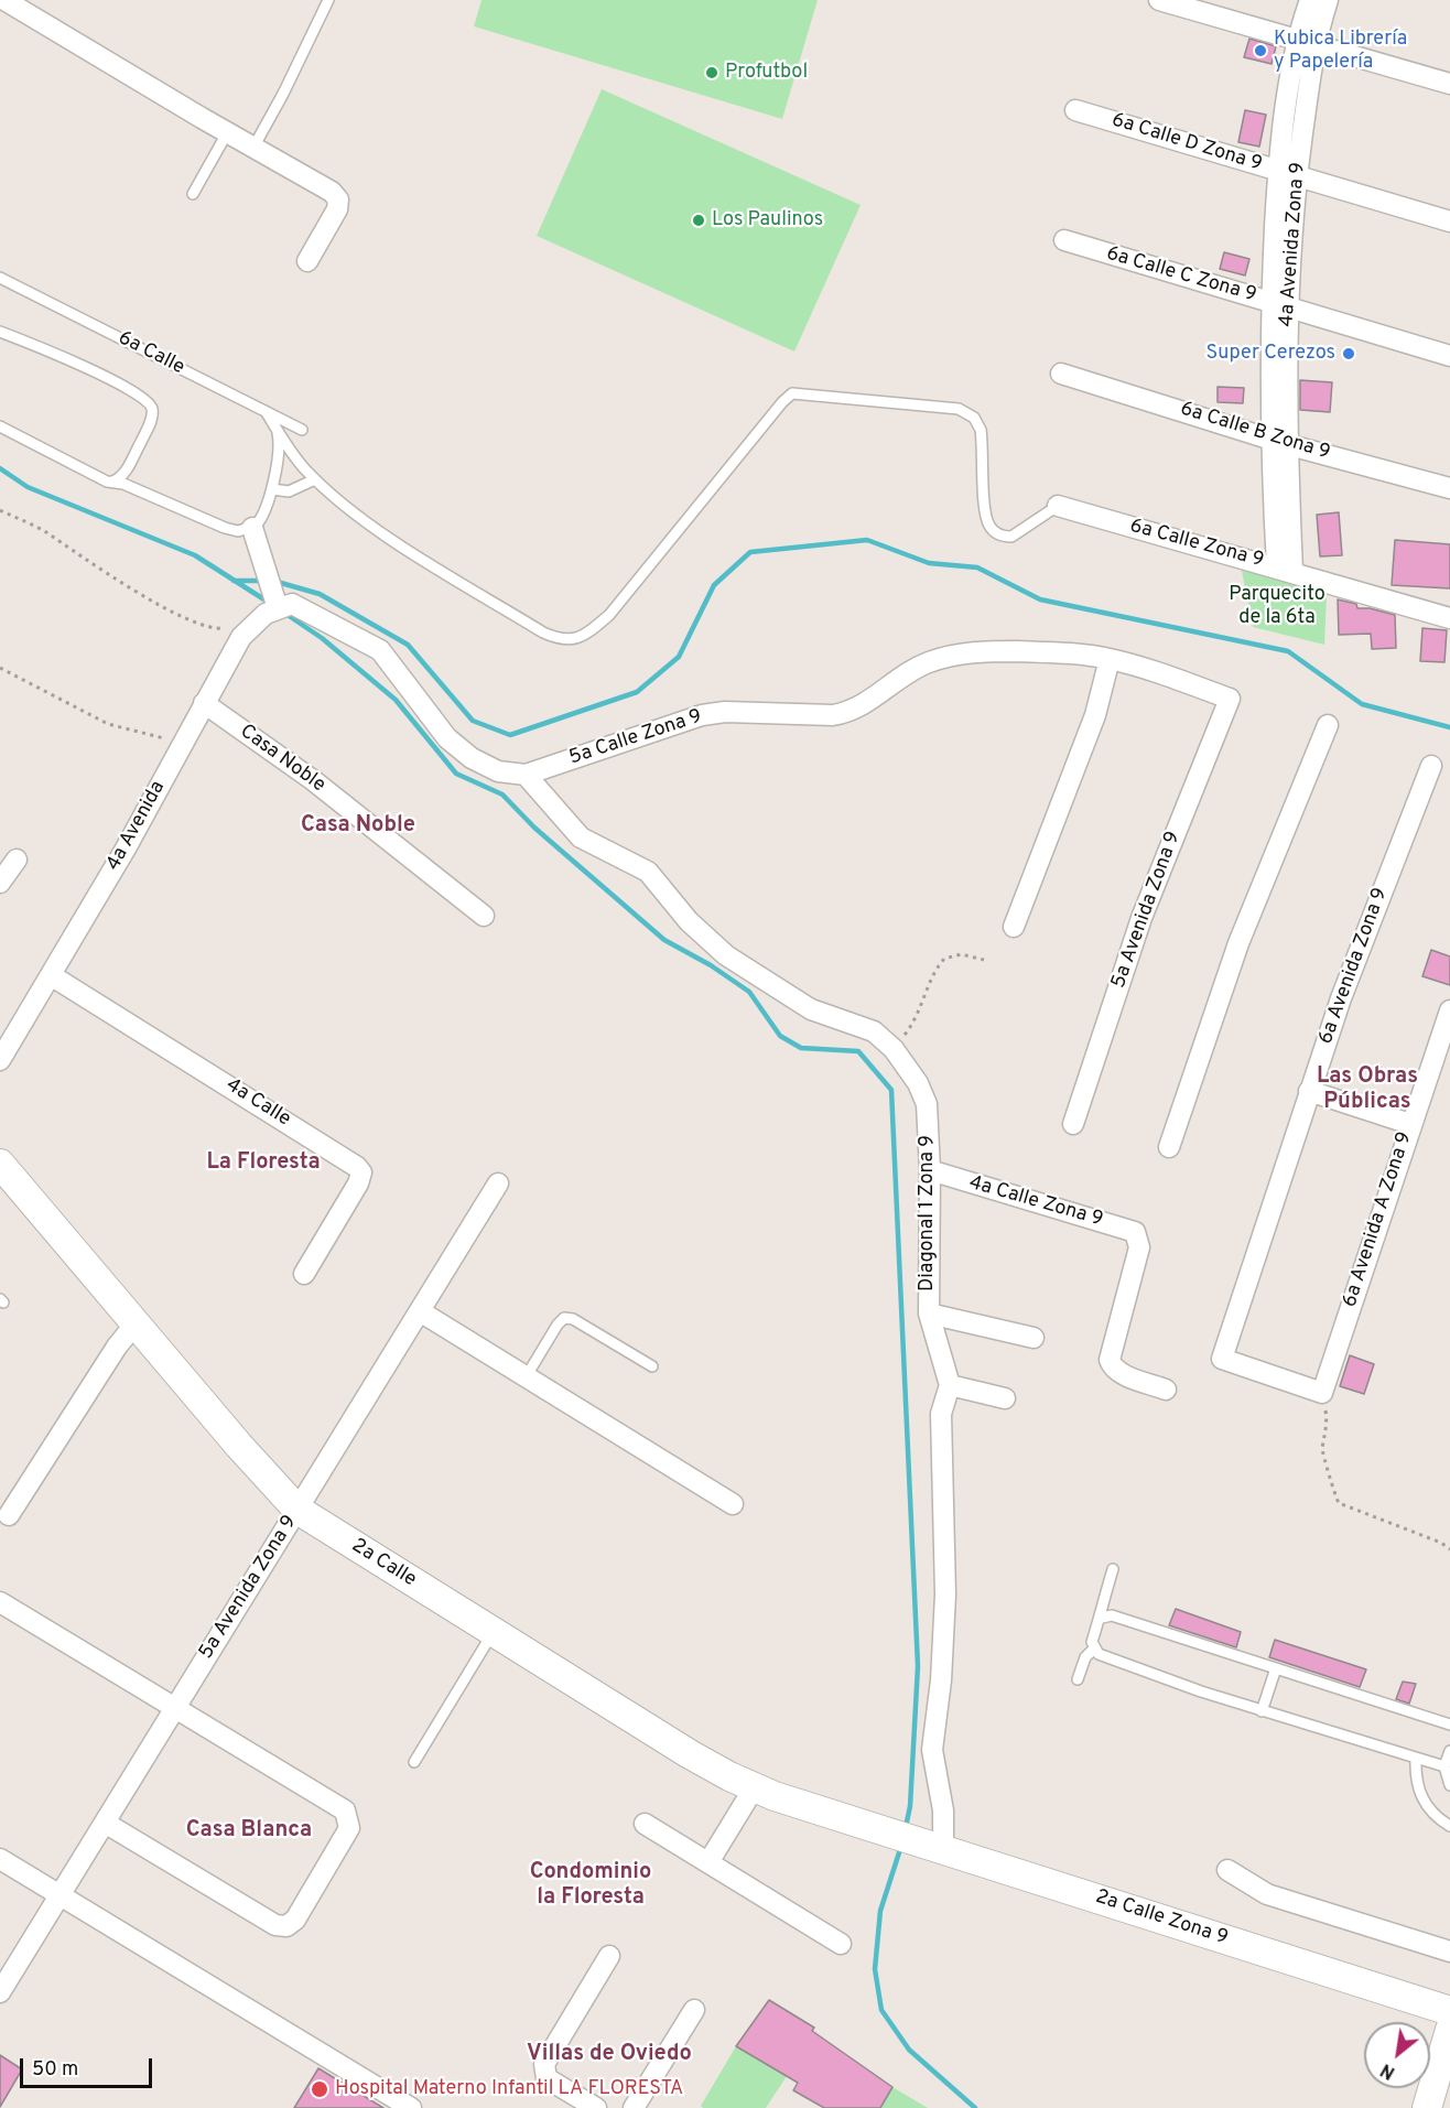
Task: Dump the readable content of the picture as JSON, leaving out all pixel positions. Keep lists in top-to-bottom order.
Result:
{
  "streets": {
    "street": [
      "6a Calle D Zona 9",
      "4a Avenida Zona 9",
      "6a Calle C Zona 9",
      "6a Calle B Zona 9",
      "6a Calle Zona 9",
      "5a Calle Zona 9",
      "Casa Noble",
      "4a Avenida",
      "5a Avenida Zona 9",
      "6a Avenida Zona 9",
      "4a Calle",
      "4a Calle Zona 9",
      "Diagonal 1 Zona 9",
      "6a Avenida A Zona 9",
      "2a Calle",
      "2a Calle Zona 9"
    ],
    "lane": ["6a Calle"]
  },
  "crossings": [
    ["6a Calle D Zona 9", "4a Avenida Zona 9"],
    ["4a Avenida Zona 9", "6a Calle C Zona 9"],
    ["4a Avenida Zona 9", "6a Calle B Zona 9"],
    ["4a Avenida Zona 9", "6a Calle Zona 9"],
    ["5a Calle Zona 9", "4a Avenida"],
    ["5a Calle Zona 9", "5a Avenida Zona 9"],
    ["5a Calle Zona 9", "Diagonal 1 Zona 9"],
    ["Casa Noble", "4a Avenida"],
    ["4a Avenida", "4a Calle"],
    ["5a Avenida Zona 9", "2a Calle"],
    ["6a Avenida Zona 9", "6a Avenida A Zona 9"],
    ["4a Calle Zona 9", "Diagonal 1 Zona 9"],
    ["2a Calle", "2a Calle Zona 9"]
  ],
  "districts": [
    "Casa Noble",
    "Las Obras Públicas",
    "La Floresta",
    "Casa Blanca",
    "Condominio la Floresta",
    "Villas de Oviedo"
  ],
  "parks": ["Parquecito de la 6ta"],
  "places": [
    "Kubica Librería y Papelería",
    "Profutbol",
    "Los Paulinos",
    "Super Cerezos",
    "Hospital Materno Infantil LA FLORESTA"
  ],
  "scale_bar": "50 m",
  "north": "bottom left"
}
